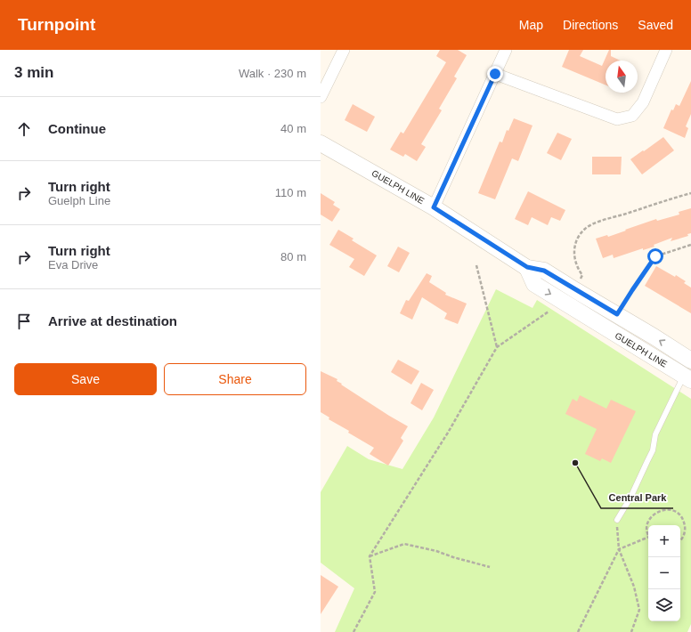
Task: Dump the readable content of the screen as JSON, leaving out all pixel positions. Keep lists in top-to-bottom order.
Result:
{
  "streets": {
    "main road": ["GUELPH LINE"]
  },
  "places": ["Central Park"],
  "north": "top",
  "page": {
    "header": "Turnpoint",
    "nav": ["Map", "Directions", "Saved"],
    "heading": ["3 min", "Walk · 230 m"],
    "list": [
      ["Continue", "40 m"],
      ["Turn right", "Guelph Line", "110 m"],
      ["Turn right", "Eva Drive", "80 m"],
      "Arrive at destination"
    ],
    "buttons": ["Save", "Share"],
    "map_buttons": ["+", "−"]
  }
}
